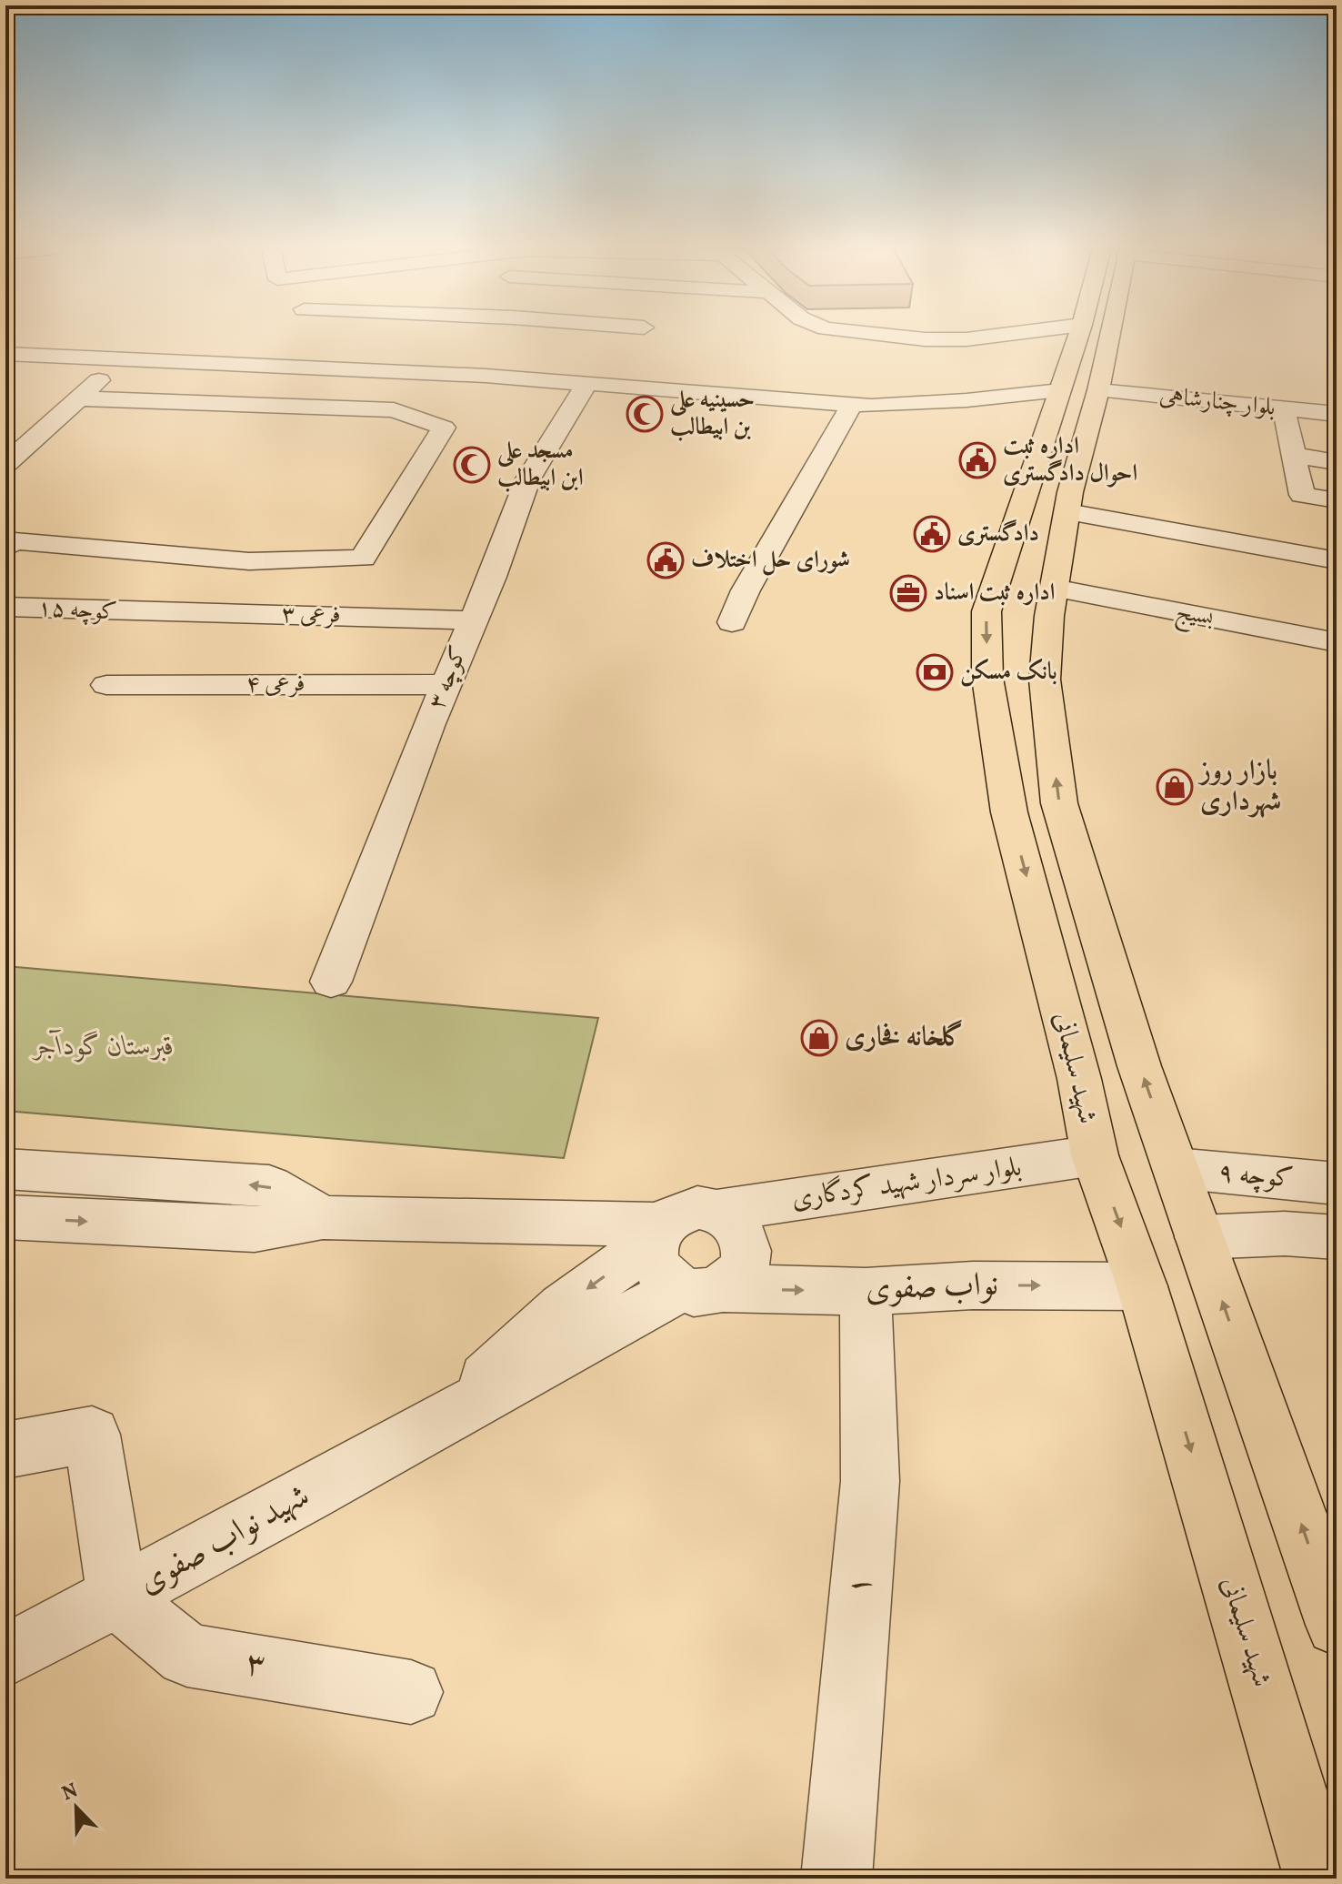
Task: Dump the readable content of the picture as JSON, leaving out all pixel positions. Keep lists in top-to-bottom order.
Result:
{
  "streets": {
    "main road": ["شهید سلیمانی"],
    "street": [
      "بلوار چنارشاهی",
      "کوچه ۱۵",
      "فرعی ۳",
      "بسیج",
      "کوچه ۳",
      "فرعی ۴",
      "کوچه ۹",
      "بلوار سردار شهید کردگاری",
      "نواب صفوی",
      "شهید نواب صفوی",
      "۱",
      "۳"
    ]
  },
  "crossings": [
    ["بلوار چنارشاهی", "کوچه ۳"],
    ["بلوار چنارشاهی", "شهید سلیمانی"],
    ["کوچه ۱۵", "فرعی ۳"],
    ["فرعی ۳", "کوچه ۳"],
    ["بسیج", "شهید سلیمانی"],
    ["کوچه ۳", "فرعی ۴"],
    ["شهید سلیمانی", "کوچه ۹"],
    ["شهید سلیمانی", "بلوار سردار شهید کردگاری"],
    ["شهید سلیمانی", "نواب صفوی"],
    ["بلوار سردار شهید کردگاری", "نواب صفوی"],
    ["بلوار سردار شهید کردگاری", "شهید نواب صفوی"],
    ["نواب صفوی", "شهید نواب صفوی"],
    ["نواب صفوی", "۱"],
    ["شهید نواب صفوی", "۳"]
  ],
  "one_way": ["نواب صفوی"],
  "parks": ["قبرستان گودآجر"],
  "places": {
    "mosque": ["حسینیه علی بن ابیطالب", "مسجد علی ابن ابیطالب"],
    "public building": ["اداره ثبت احوال دادگستری", "دادگستری", "شورای حل اختلاف"],
    "office": ["اداره ثبت اسناد"],
    "bank": ["بانک مسکن"],
    "shop": ["بازار روز شهرداری", "گلخانه فخاری"]
  },
  "north": "top left"
}
